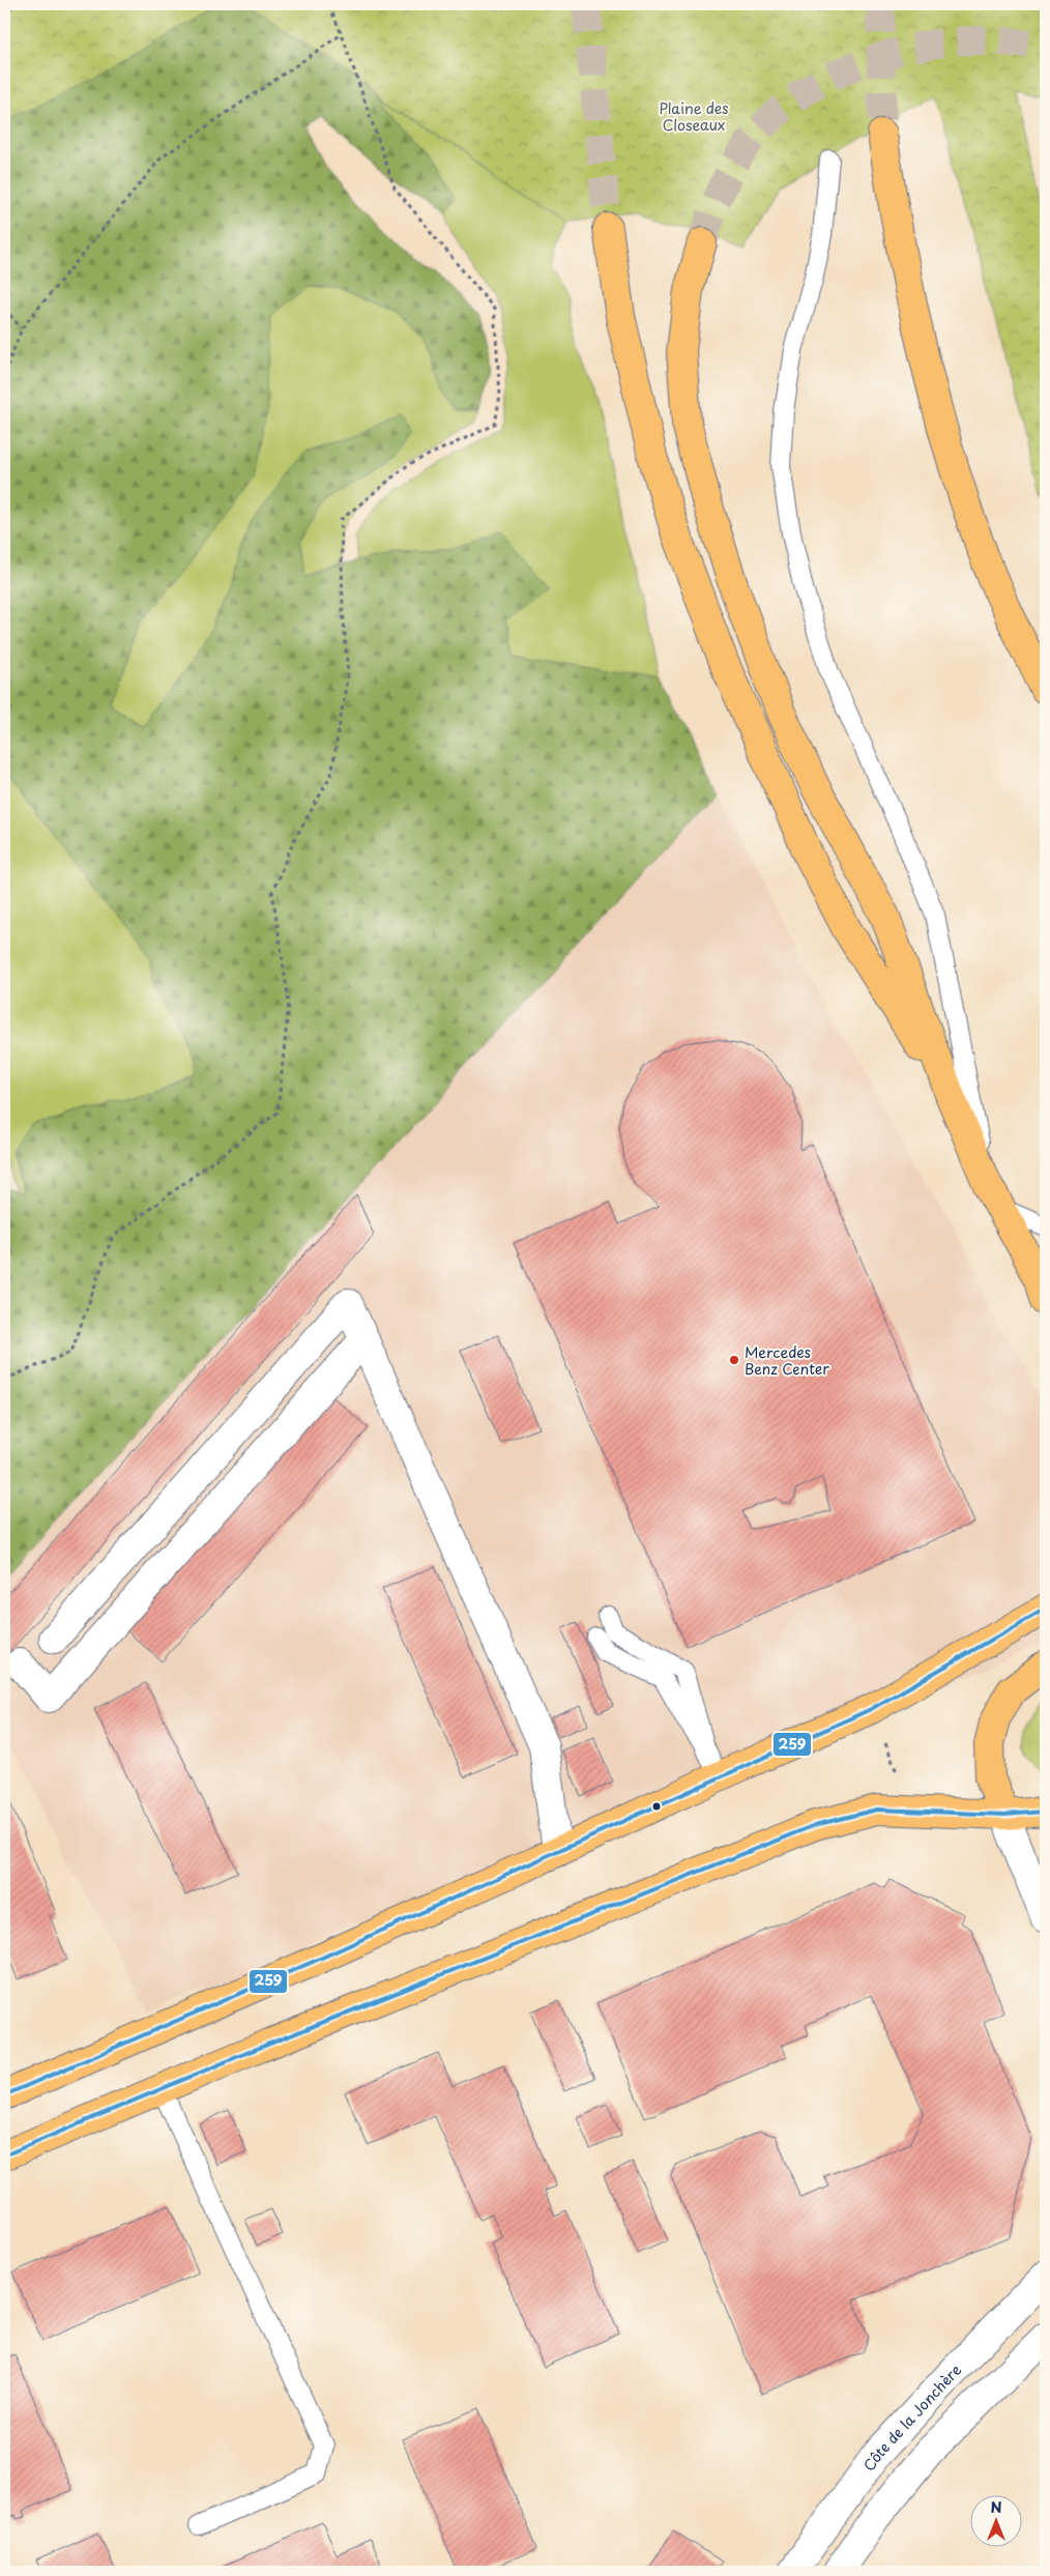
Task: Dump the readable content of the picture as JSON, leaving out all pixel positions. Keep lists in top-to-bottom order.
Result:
{
  "streets": {
    "street": ["Côte de la Jonchère"]
  },
  "parks": ["Plaine des Closeaux"],
  "places": ["Mercedes Benz Center"],
  "lines": ["transit line 259"],
  "north": "top"
}
